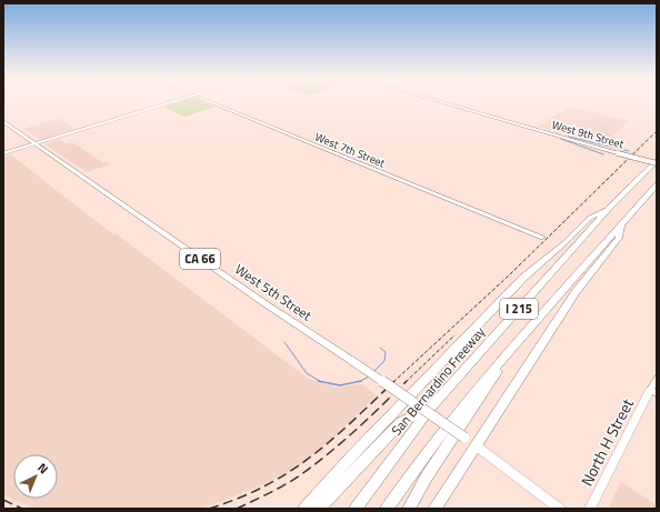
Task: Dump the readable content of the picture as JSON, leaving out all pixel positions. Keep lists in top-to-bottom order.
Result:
{
  "streets": {
    "highway": ["I 215", "San Bernardino Freeway"],
    "main road": ["CA 66", "West 5th Street", "North H Street"],
    "street": ["West 9th Street", "West 7th Street"]
  },
  "crossings": [
    ["West 9th Street", "San Bernardino Freeway"]
  ],
  "north": "top right"
}
